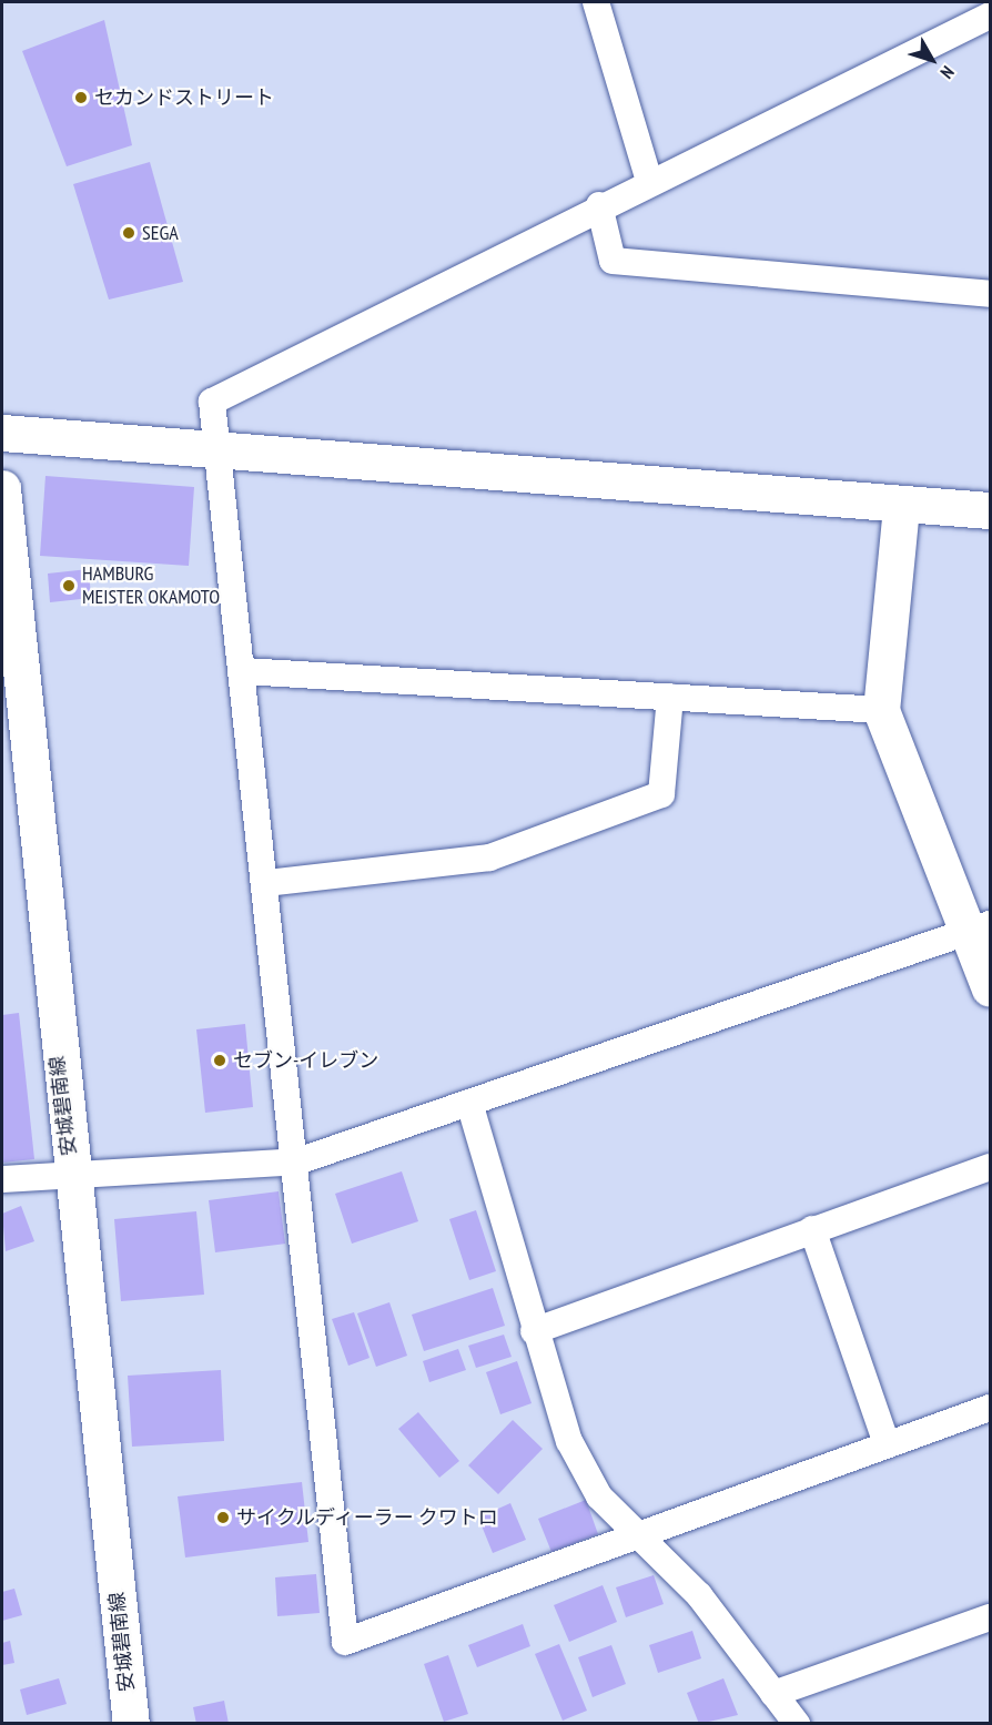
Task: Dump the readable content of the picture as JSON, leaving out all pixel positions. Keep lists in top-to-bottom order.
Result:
{
  "streets": {
    "street": ["安城碧南線"]
  },
  "places": [
    "セカンドストリート",
    "SEGA",
    "HAMBURG MEISTER OKAMOTO",
    "セブン-イレブン",
    "サイクルディーラー クワトロ"
  ],
  "north": "bottom right"
}
